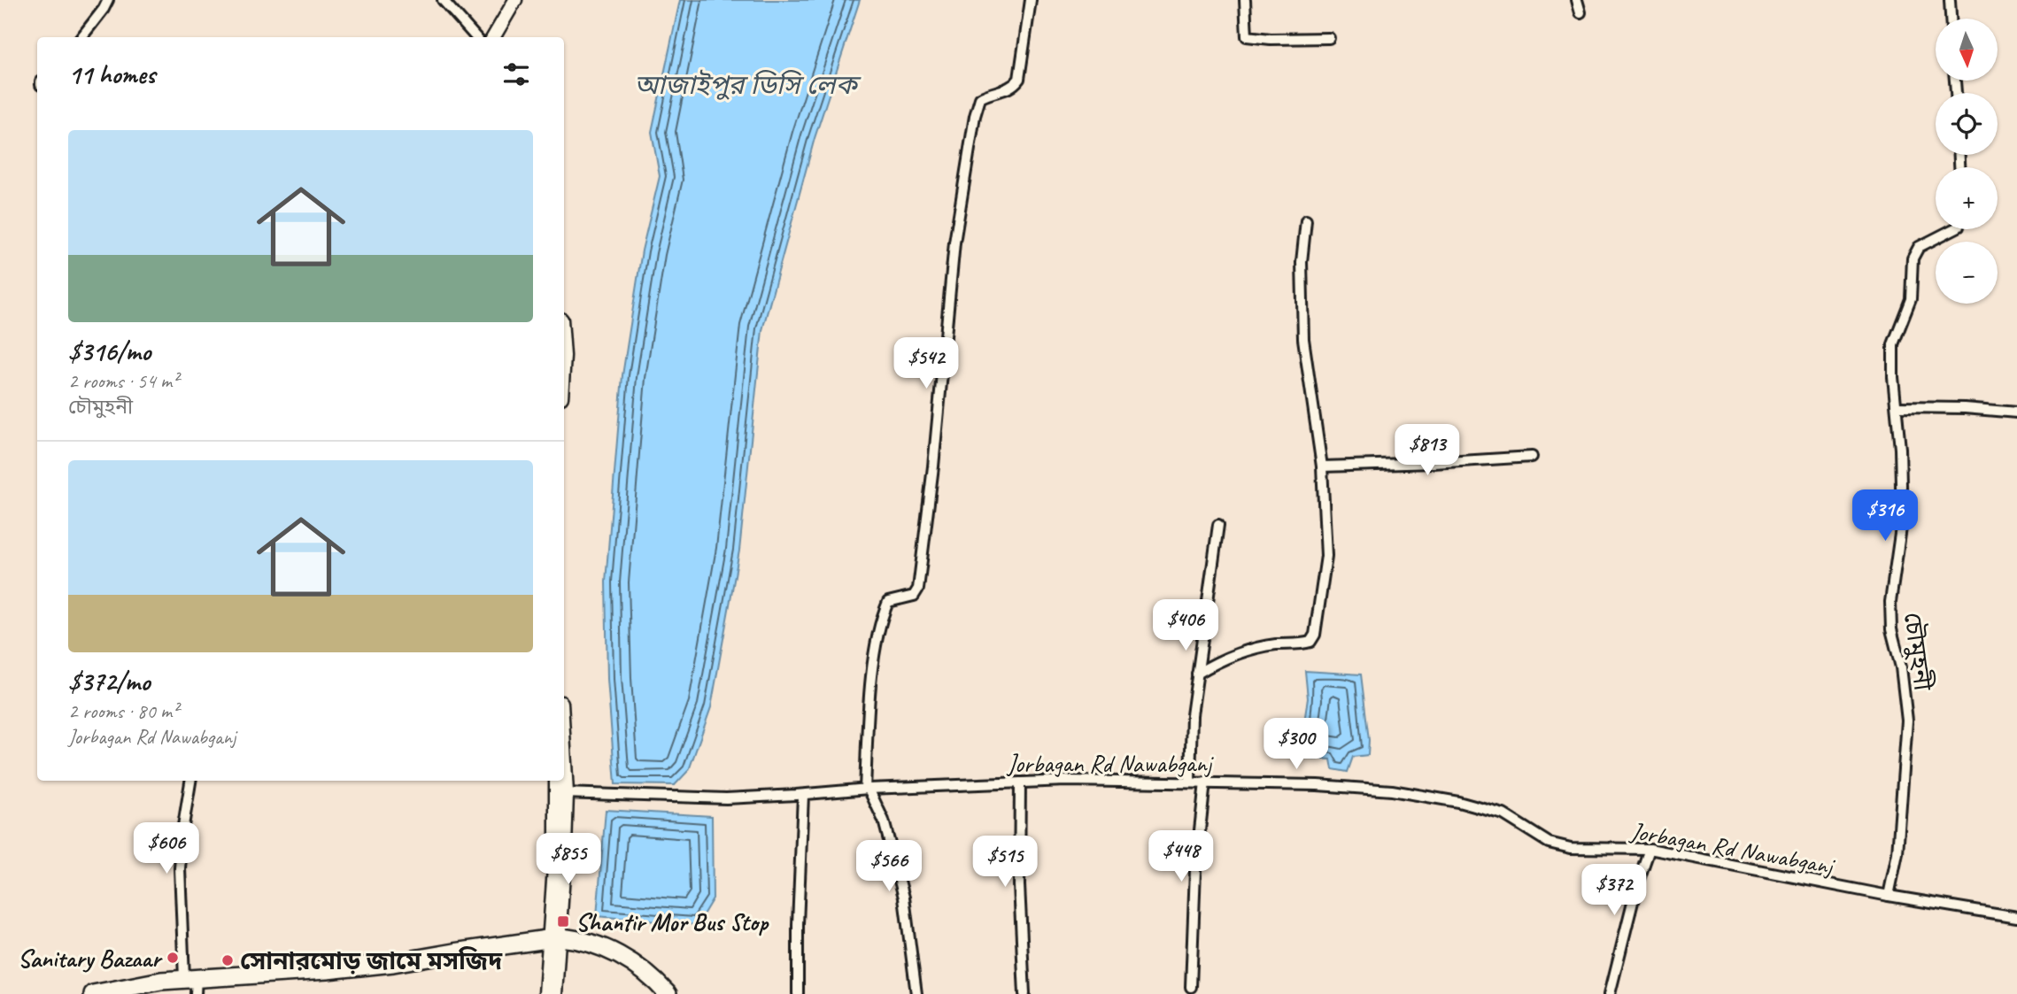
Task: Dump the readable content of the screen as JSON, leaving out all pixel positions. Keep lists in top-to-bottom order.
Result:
{
  "streets": {
    "street": ["চৌমুহনী", "Jorbagan Rd Nawabganj"]
  },
  "crossings": [
    ["চৌমুহনী", "Jorbagan Rd Nawabganj"]
  ],
  "water": ["আজাইপুর ডিসি লেক"],
  "places": {
    "transit": ["Shantir Mor Bus Stop"],
    "other": ["Sanitary Bazaar", "সোনারমোড় জামে মসজিদ"]
  },
  "north": "bottom",
  "page": {
    "map_buttons": ["+", "−"],
    "heading": "11 homes",
    "list": [
      {
        "name": "$316/mo",
        "note": "2 rooms · 54 m² · চৌমুহনী"
      },
      {
        "name": "$372/mo",
        "note": "2 rooms · 80 m² · Jorbagan Rd Nawabganj"
      }
    ],
    "price": [
      "$542",
      "$813",
      "$316",
      "$406",
      "$300",
      "$606",
      "$448",
      "$855",
      "$515",
      "$566",
      "$372"
    ]
  }
}
